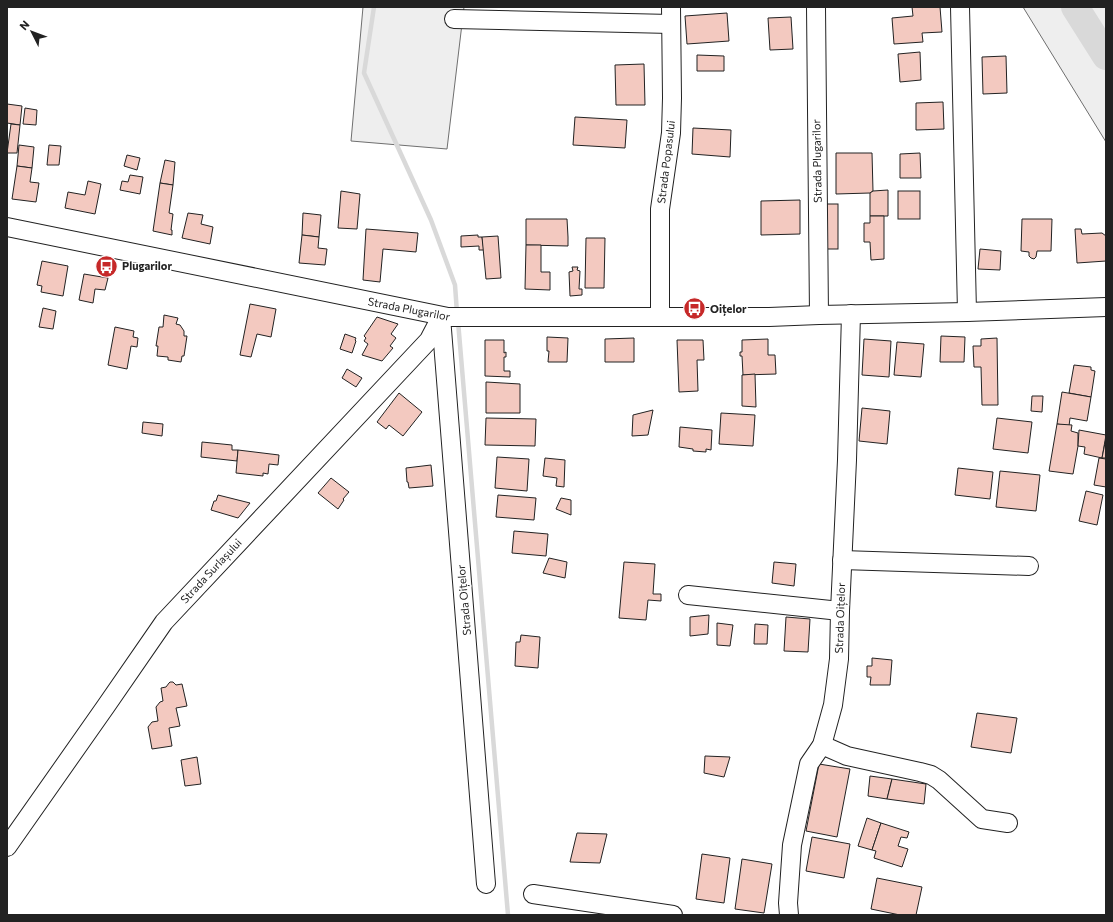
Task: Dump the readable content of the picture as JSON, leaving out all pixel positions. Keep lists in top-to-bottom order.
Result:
{
  "streets": {
    "street": [
      "Strada Plugarilor",
      "Strada Popasului",
      "Strada Surlașului",
      "Strada Oițelor"
    ]
  },
  "crossings": [
    ["Strada Plugarilor", "Strada Popasului"],
    ["Strada Plugarilor", "Strada Surlașului"],
    ["Strada Plugarilor", "Strada Oițelor"],
    ["Strada Surlașului", "Strada Oițelor"]
  ],
  "places": {
    "bus stop": ["Plugarilor", "Oițelor"]
  },
  "north": "top left"
}
